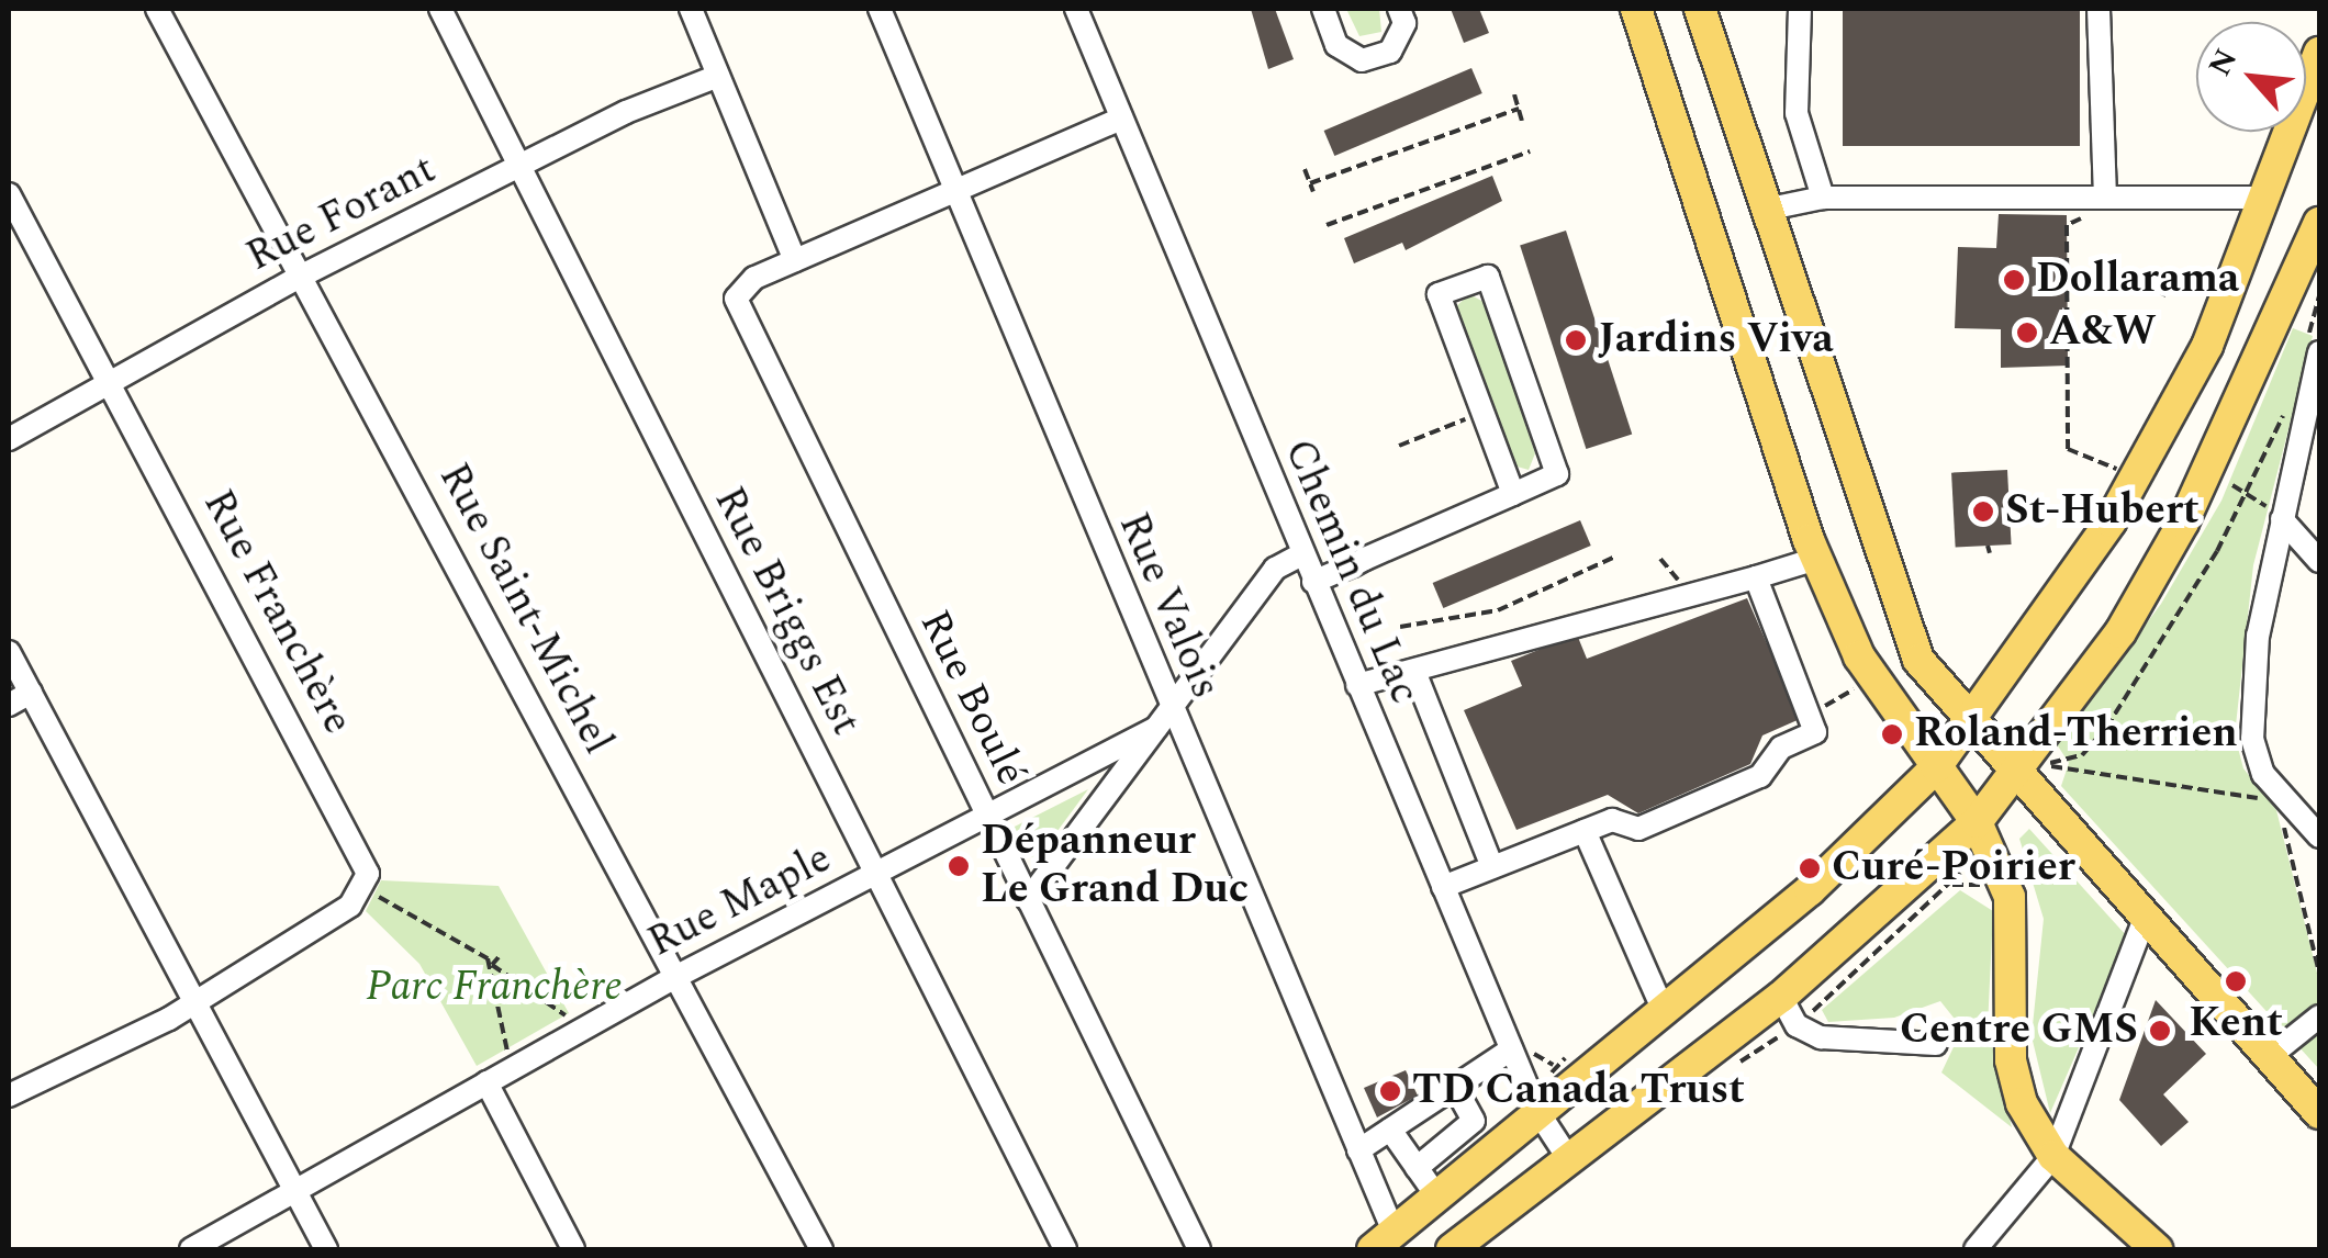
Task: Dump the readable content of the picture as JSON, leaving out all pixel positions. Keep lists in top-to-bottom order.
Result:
{
  "streets": {
    "street": [
      "Rue Forant",
      "Chemin du Lac",
      "Rue Valois",
      "Rue Saint-Michel",
      "Rue Briggs Est",
      "Rue Franchère",
      "Rue Boulé",
      "Rue Maple"
    ]
  },
  "crossings": [
    ["Rue Forant", "Rue Saint-Michel"],
    ["Rue Forant", "Rue Briggs Est"],
    ["Rue Forant", "Rue Franchère"],
    ["Chemin du Lac", "Rue Maple"],
    ["Rue Valois", "Rue Maple"],
    ["Rue Saint-Michel", "Rue Maple"],
    ["Rue Briggs Est", "Rue Maple"],
    ["Rue Boulé", "Rue Maple"]
  ],
  "parks": ["Parc Franchère"],
  "places": [
    "Dollarama",
    "A&W",
    "Jardins Viva",
    "St-Hubert",
    "Roland-Therrien",
    "Dépanneur Le Grand Duc",
    "Curé-Poirier",
    "Kent",
    "Centre GMS",
    "TD Canada Trust"
  ],
  "north": "top left"
}
